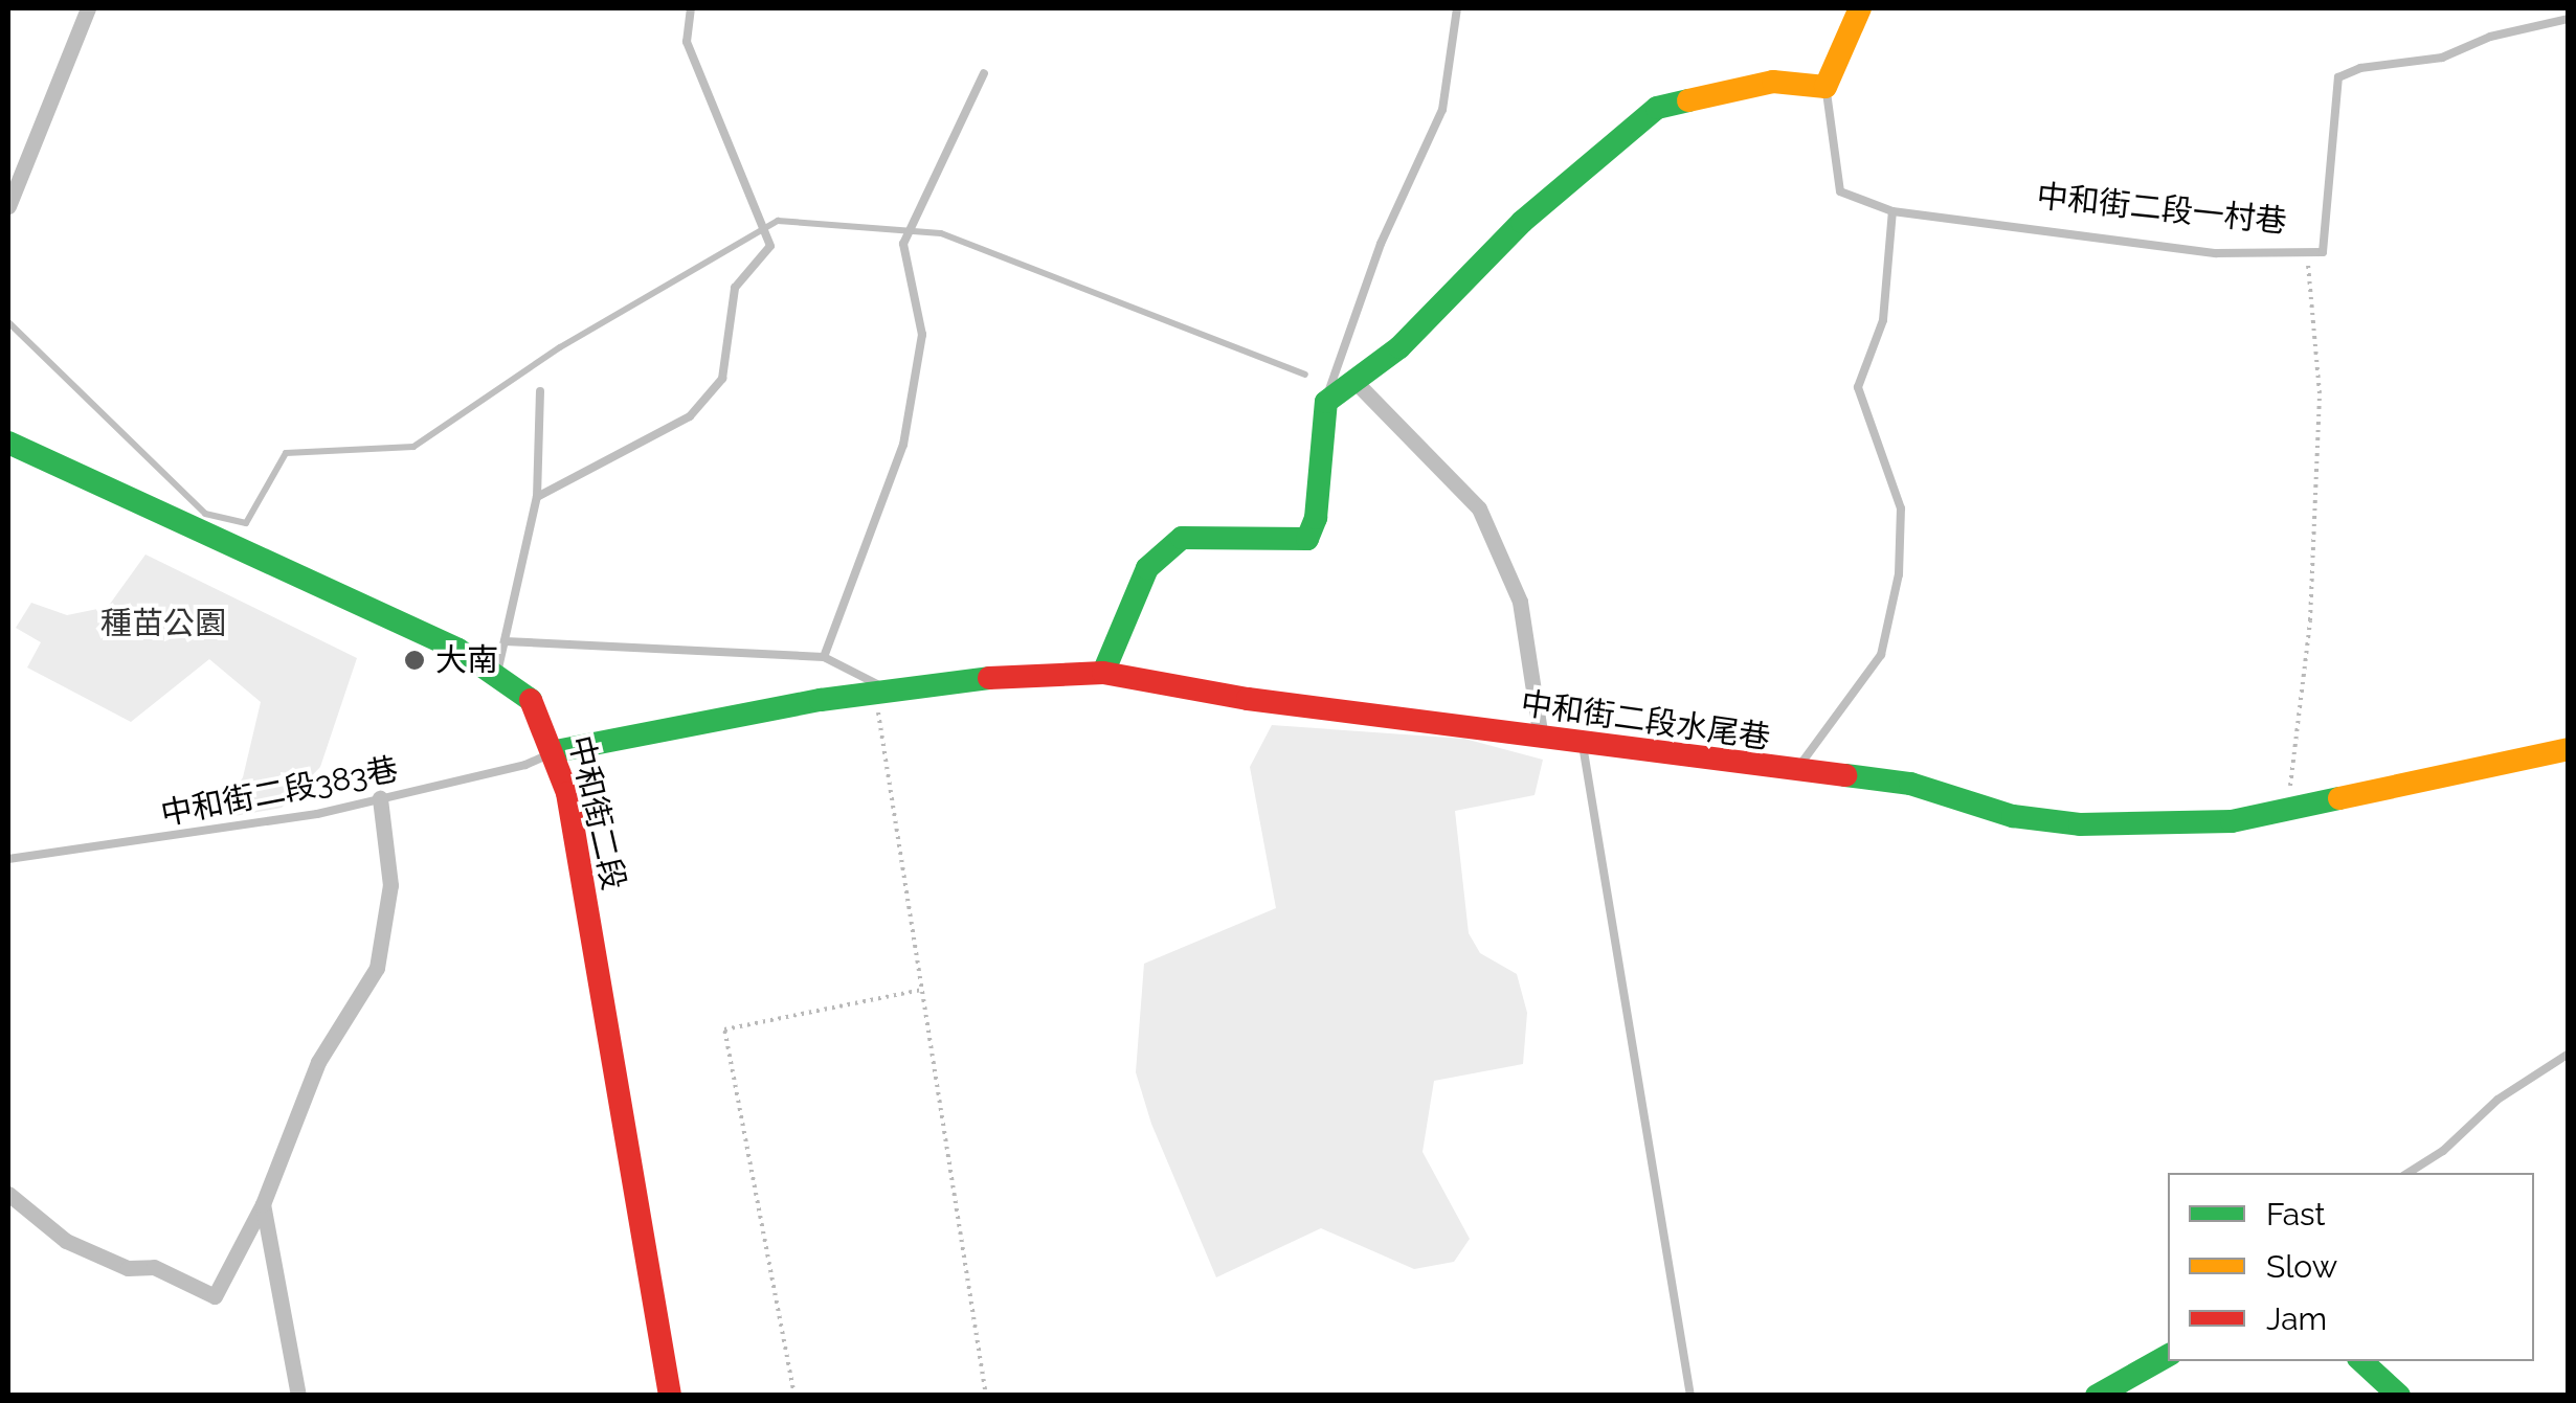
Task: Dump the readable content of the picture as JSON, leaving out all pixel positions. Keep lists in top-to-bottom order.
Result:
{
  "streets": {
    "street": ["中和街二段水尾巷", "中和街二段"],
    "lane": ["中和街二段一村巷", "中和街二段383巷"]
  },
  "crossings": [
    ["中和街二段一村巷", "中和街二段水尾巷"],
    ["中和街二段水尾巷", "中和街二段383巷"],
    ["中和街二段水尾巷", "中和街二段"],
    ["中和街二段383巷", "中和街二段"]
  ],
  "parks": ["種苗公園"],
  "places": ["大南"],
  "legend": ["Fast", "Slow", "Jam"]
}
